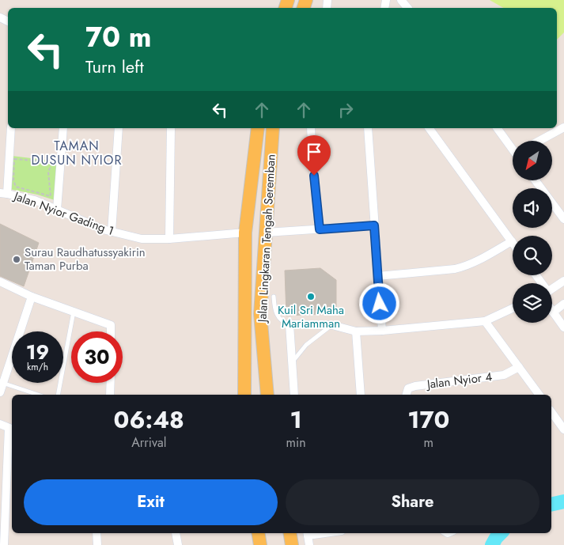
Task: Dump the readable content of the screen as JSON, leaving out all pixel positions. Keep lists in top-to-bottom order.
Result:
{
  "streets": {
    "main road": ["Jalan Lingkaran Tengah Seremban"],
    "street": ["Jalan Nyior Gading 1", "Jalan Nyior 4"]
  },
  "crossings": [
    ["Jalan Nyior Gading 1", "Jalan Lingkaran Tengah Seremban"]
  ],
  "districts": ["TAMAN DUSUN NYIOR"],
  "places": ["Surau Raudhatussyakirin Taman Purba", "Kuil Sri Maha Mariamman"],
  "north": "bottom left",
  "page": {
    "turn": ["70 m", "Turn left"],
    "speed": "19 km/h",
    "limit": "30",
    "eta": [
      "06:48",
      "Arrival",
      "1",
      "min",
      "170",
      "m"
    ],
    "buttons": ["Exit", "Share"]
  }
}
